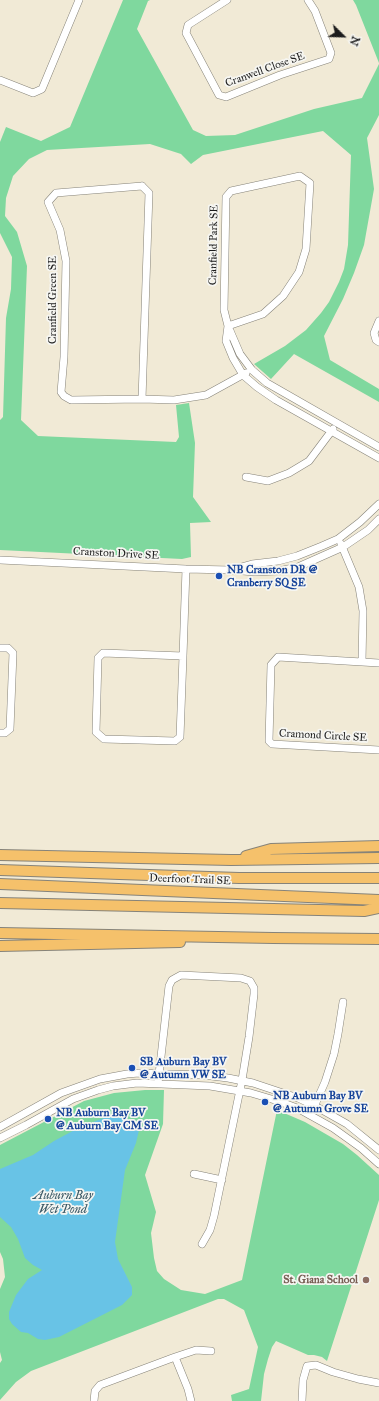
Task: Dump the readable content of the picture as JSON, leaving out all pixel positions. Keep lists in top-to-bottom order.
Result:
{
  "streets": {
    "highway": ["Deerfoot Trail SE"],
    "street": [
      "Cranwell Close SE",
      "Cranfield Park SE",
      "Cranfield Green SE",
      "Cranston Drive SE",
      "Cramond Circle SE"
    ]
  },
  "crossings": [
    ["Cranfield Park SE", "Cranfield Green SE"]
  ],
  "water": ["Auburn Bay Wet Pond"],
  "places": [
    "NB Cranston DR @ Cranberry SQ SE",
    "SB Auburn Bay BV @ Autumn VW SE",
    "NB Auburn Bay BV @ Autumn Grove SE",
    "NB Auburn Bay BV @ Auburn Bay CM SE",
    "St. Giana School"
  ],
  "north": "bottom right"
}
